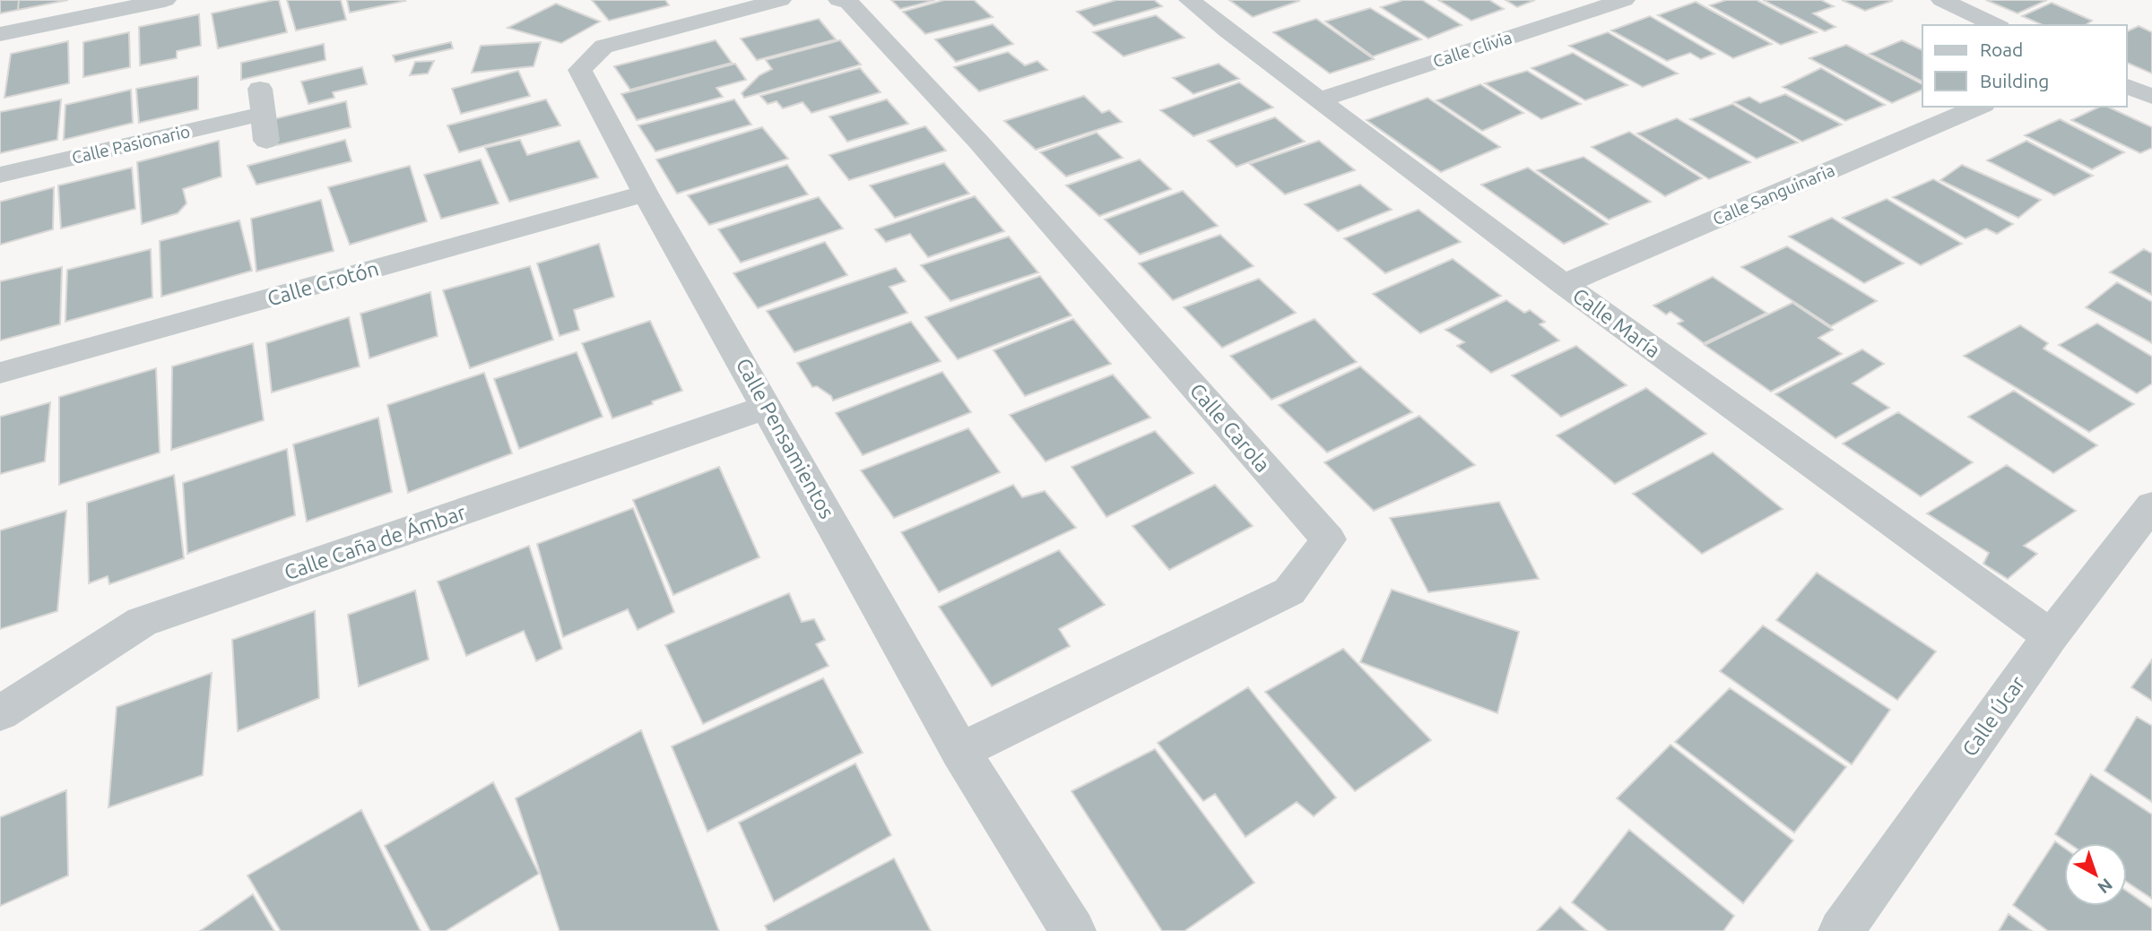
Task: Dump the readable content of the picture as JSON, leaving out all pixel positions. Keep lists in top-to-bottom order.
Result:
{
  "streets": {
    "street": [
      "Calle Clivia",
      "Calle Pasionario",
      "Calle Sanguinaria",
      "Calle Crotón",
      "Calle María",
      "Calle Carola",
      "Calle Pensamientos",
      "Calle Caña de Ámbar",
      "Calle Úcar"
    ]
  },
  "crossings": [
    ["Calle Clivia", "Calle María"],
    ["Calle Sanguinaria", "Calle María"],
    ["Calle Crotón", "Calle Pensamientos"],
    ["Calle María", "Calle Úcar"],
    ["Calle Carola", "Calle Pensamientos"],
    ["Calle Pensamientos", "Calle Caña de Ámbar"]
  ],
  "legend": ["Road", "Building"],
  "north": "bottom right"
}
